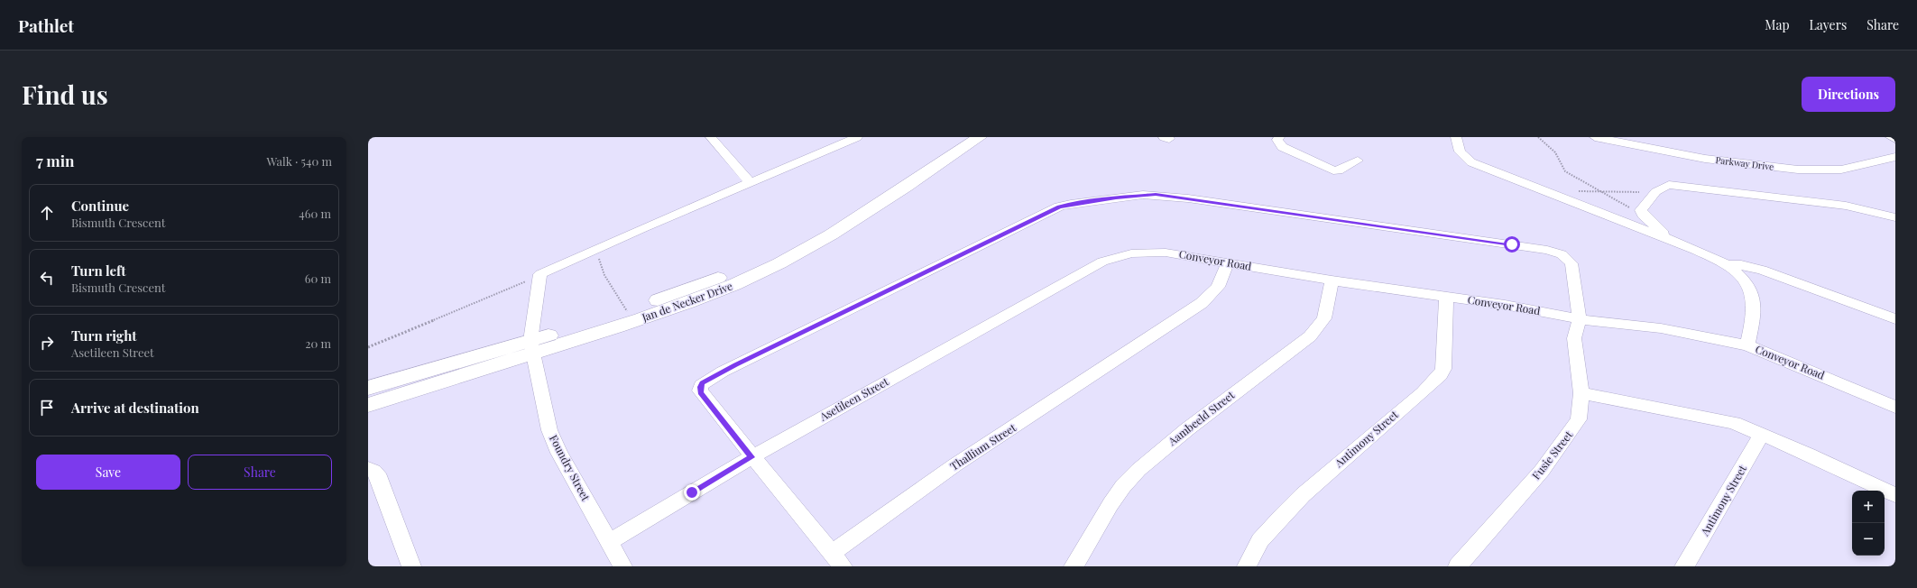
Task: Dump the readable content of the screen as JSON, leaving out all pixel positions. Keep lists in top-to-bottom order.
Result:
{
  "streets": {
    "main road": ["Jan de Necker Drive"],
    "street": [
      "Parkway Drive",
      "Conveyor Road",
      "Asetileen Street",
      "Aambeeld Street",
      "Antimony Street",
      "Thallium Street",
      "Fusie Street",
      "Foundry Street"
    ]
  },
  "crossings": [
    ["Conveyor Road", "Asetileen Street"],
    ["Conveyor Road", "Aambeeld Street"],
    ["Conveyor Road", "Antimony Street"],
    ["Conveyor Road", "Thallium Street"],
    ["Conveyor Road", "Fusie Street"],
    ["Jan de Necker Drive", "Foundry Street"],
    ["Asetileen Street", "Thallium Street"],
    ["Asetileen Street", "Foundry Street"],
    ["Thallium Street", "Fusie Street"]
  ],
  "page": {
    "header": "Pathlet",
    "nav": ["Map", "Layers", "Share"],
    "buttons": [
      "Directions",
      ["Save", "Share"]
    ],
    "title": "Find us",
    "heading": ["7 min", "Walk · 540 m"],
    "list": [
      ["Continue", "Bismuth Crescent", "460 m"],
      ["Turn left", "Bismuth Crescent", "60 m"],
      ["Turn right", "Asetileen Street", "20 m"],
      "Arrive at destination"
    ],
    "map_buttons": ["+", "−"]
  }
}
